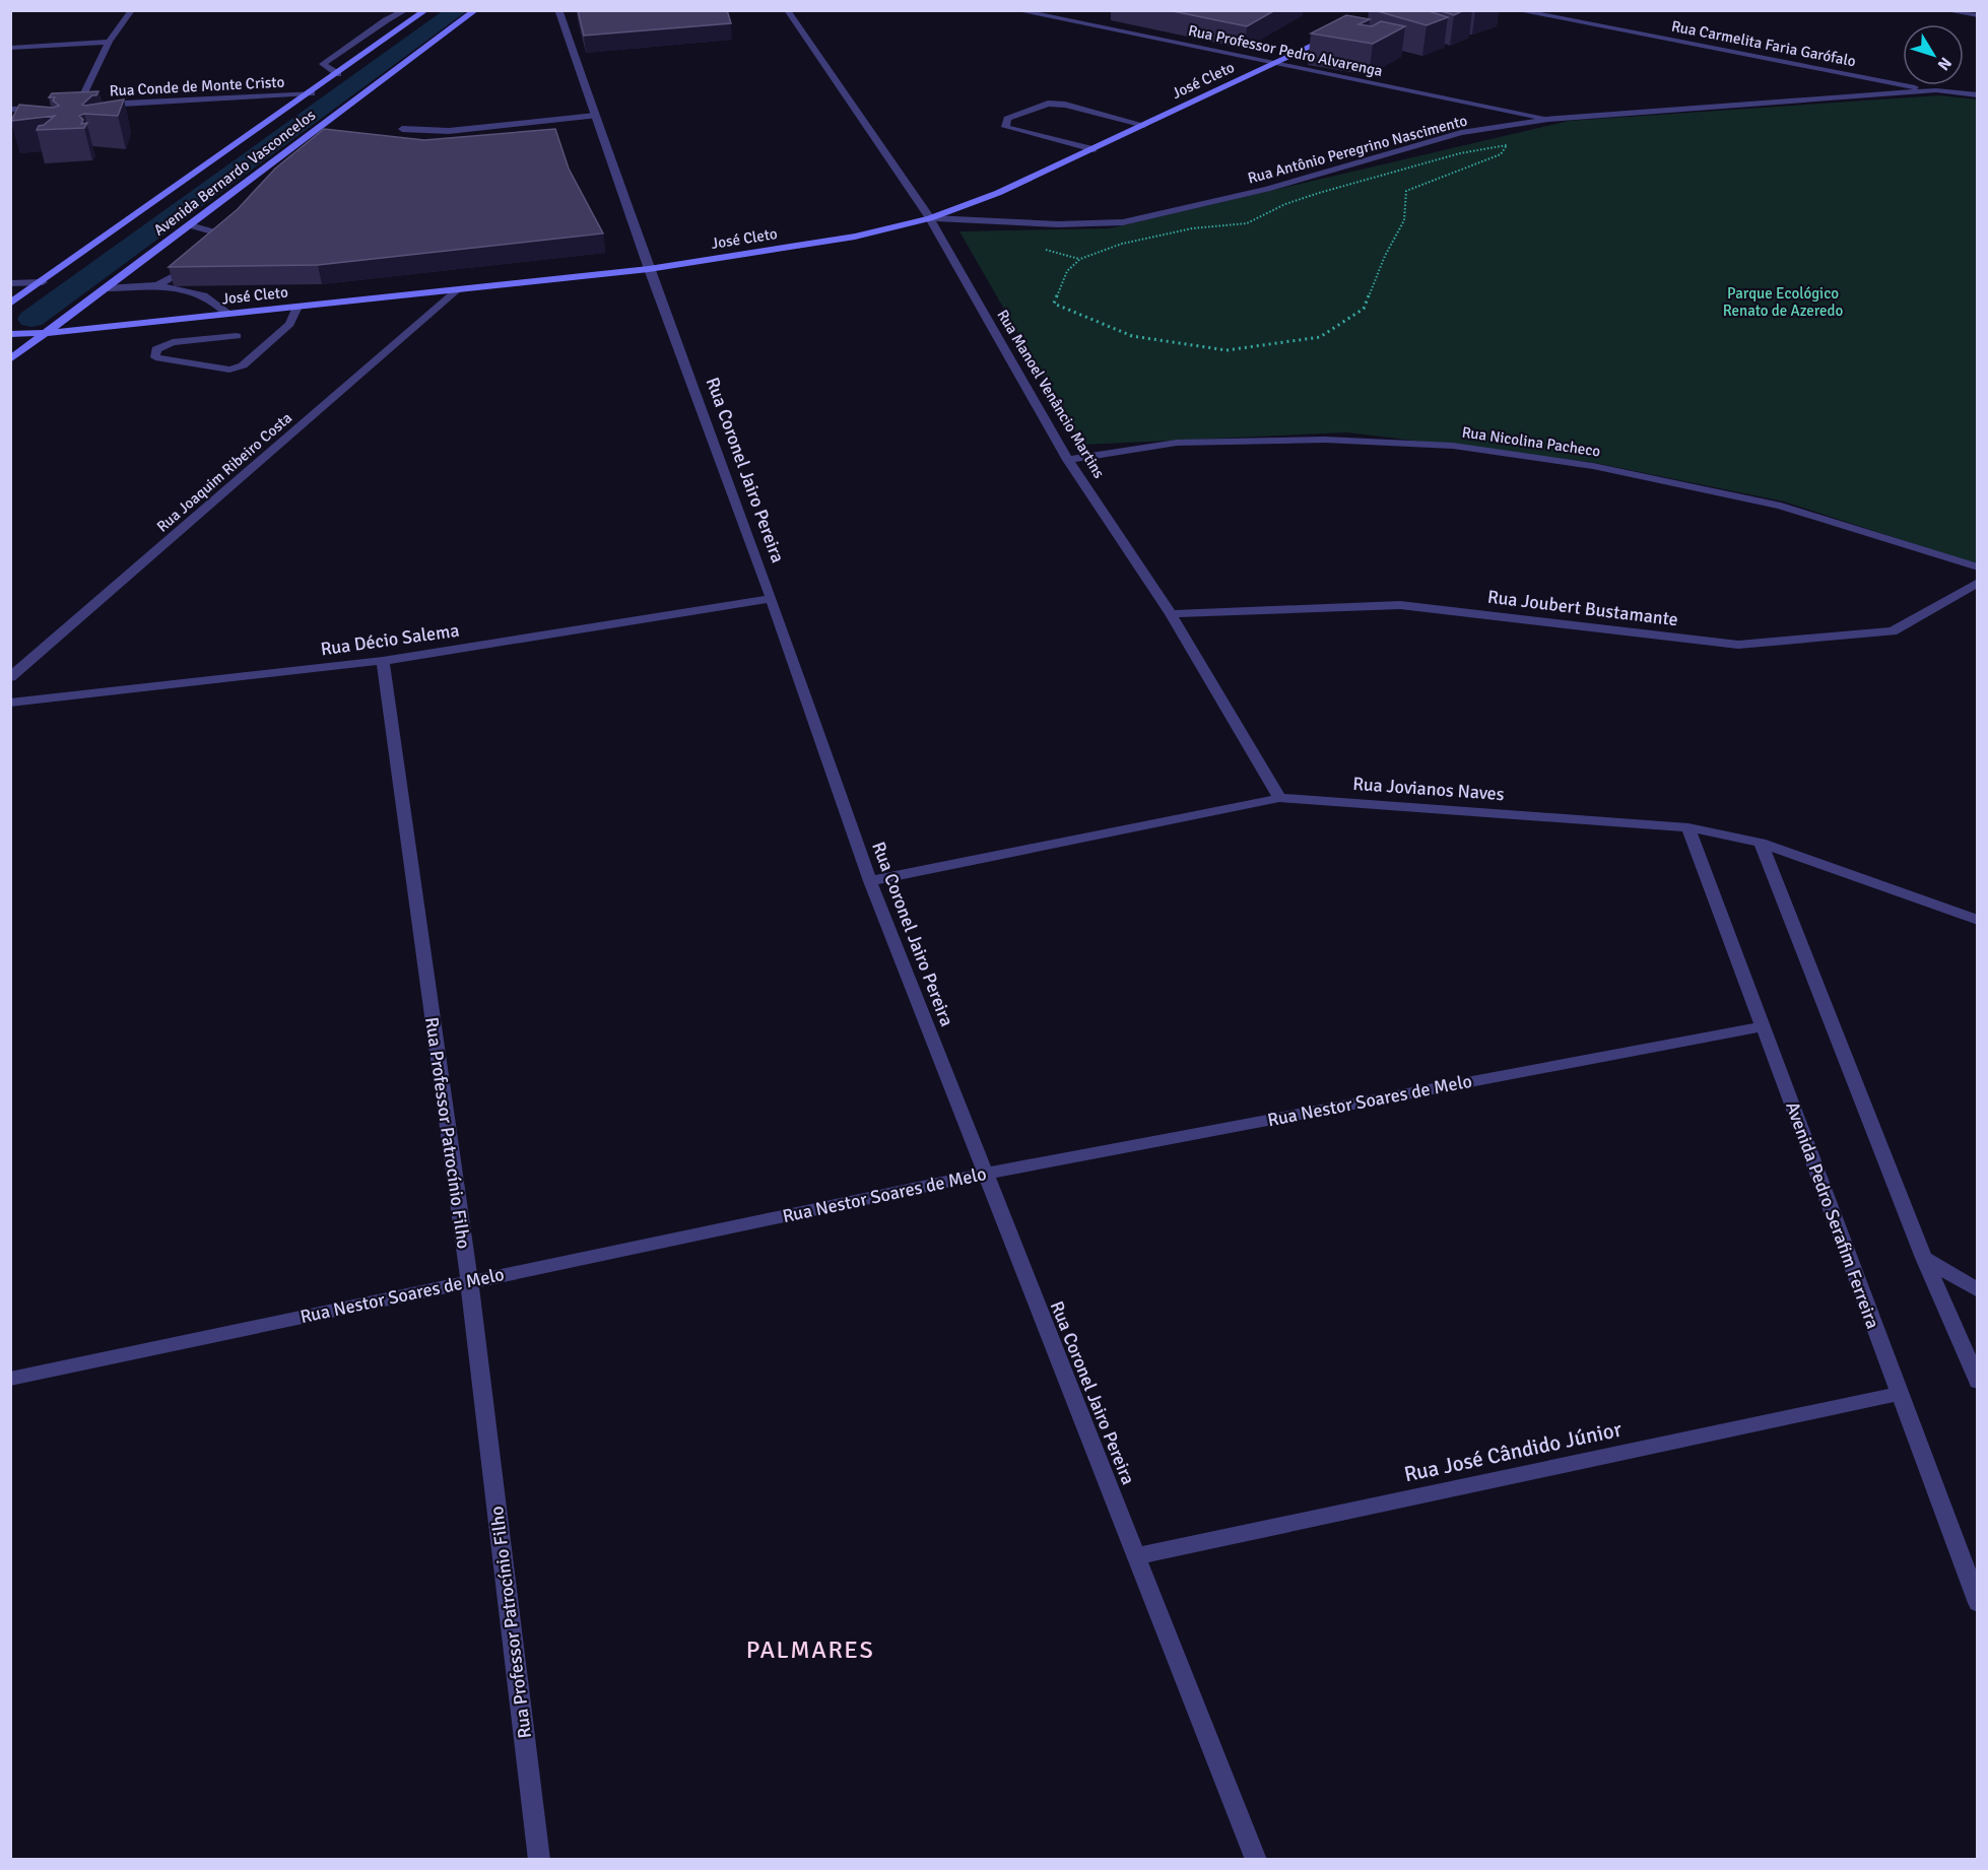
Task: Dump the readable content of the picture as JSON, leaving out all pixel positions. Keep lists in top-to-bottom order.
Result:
{
  "streets": {
    "main road": ["José Cleto", "Avenida Bernardo Vasconcelos"],
    "street": [
      "Rua Carmelita Faria Garófalo",
      "Rua Professor Pedro Alvarenga",
      "Rua Conde de Monte Cristo",
      "Rua Antônio Peregrino Nascimento",
      "Rua Manoel Venâncio Martins",
      "Rua Nicolina Pacheco",
      "Rua Coronel Jairo Pereira",
      "Rua Joaquim Ribeiro Costa",
      "Rua Joubert Bustamante",
      "Rua Décio Salema",
      "Rua Jovianos Naves",
      "Rua Nestor Soares de Melo",
      "Rua Professor Patrocínio Filho",
      "Avenida Pedro Serafim Ferreira",
      "Rua José Cândido Júnior"
    ]
  },
  "crossings": [
    ["Rua Carmelita Faria Garófalo", "Rua Antônio Peregrino Nascimento"],
    ["Rua Professor Pedro Alvarenga", "José Cleto"],
    ["Rua Professor Pedro Alvarenga", "Rua Antônio Peregrino Nascimento"],
    ["José Cleto", "Rua Antônio Peregrino Nascimento"],
    ["José Cleto", "Avenida Bernardo Vasconcelos"],
    ["José Cleto", "Rua Manoel Venâncio Martins"],
    ["José Cleto", "Rua Coronel Jairo Pereira"],
    ["José Cleto", "Rua Joaquim Ribeiro Costa"],
    ["Rua Conde de Monte Cristo", "Avenida Bernardo Vasconcelos"],
    ["Rua Antônio Peregrino Nascimento", "Rua Manoel Venâncio Martins"],
    ["Rua Manoel Venâncio Martins", "Rua Nicolina Pacheco"],
    ["Rua Manoel Venâncio Martins", "Rua Joubert Bustamante"],
    ["Rua Manoel Venâncio Martins", "Rua Jovianos Naves"],
    ["Rua Coronel Jairo Pereira", "Rua Décio Salema"],
    ["Rua Coronel Jairo Pereira", "Rua Jovianos Naves"],
    ["Rua Coronel Jairo Pereira", "Rua Nestor Soares de Melo"],
    ["Rua Coronel Jairo Pereira", "Rua José Cândido Júnior"],
    ["Rua Décio Salema", "Rua Professor Patrocínio Filho"],
    ["Rua Jovianos Naves", "Avenida Pedro Serafim Ferreira"],
    ["Rua Nestor Soares de Melo", "Rua Professor Patrocínio Filho"],
    ["Rua Nestor Soares de Melo", "Avenida Pedro Serafim Ferreira"],
    ["Avenida Pedro Serafim Ferreira", "Rua José Cândido Júnior"]
  ],
  "districts": ["PALMARES"],
  "parks": ["Parque Ecológico Renato de Azeredo"],
  "north": "bottom right"
}
